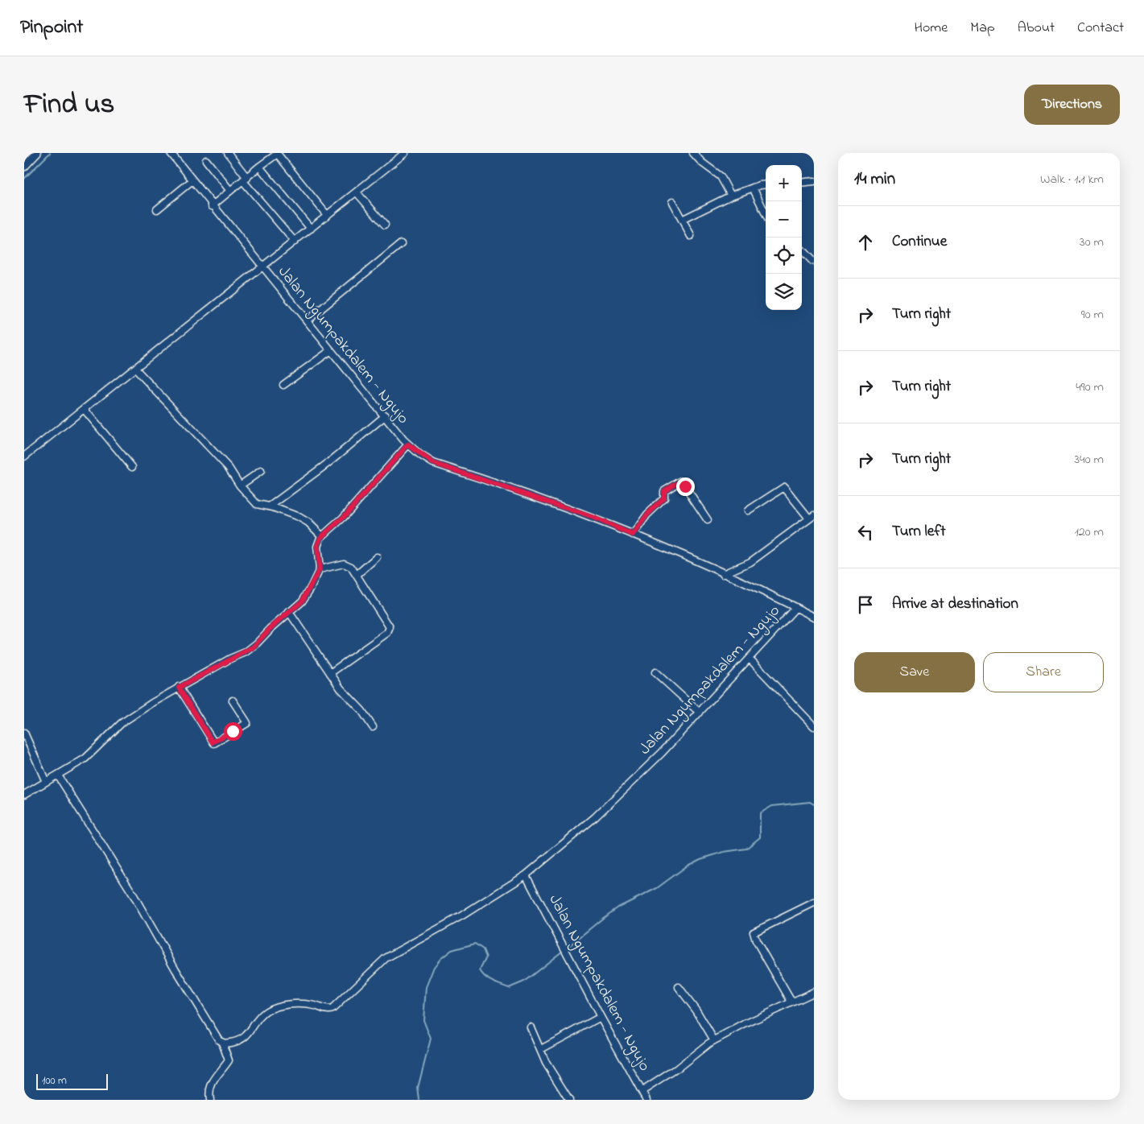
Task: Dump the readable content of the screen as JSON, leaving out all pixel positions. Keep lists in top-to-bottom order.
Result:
{
  "streets": {
    "street": ["Jalan Ngumpakdalem - Ngujo"]
  },
  "scale_bar": "100 m",
  "page": {
    "header": "Pinpoint",
    "nav": [
      "Home",
      "Map",
      "About",
      "Contact"
    ],
    "title": "Find us",
    "buttons": [
      "Directions",
      ["Save", "Share"]
    ],
    "heading": ["14 min", "Walk · 1.1 km"],
    "map_buttons": ["+", "−"],
    "list": [
      ["Continue", "30 m"],
      ["Turn right", "90 m"],
      ["Turn right", "490 m"],
      ["Turn right", "340 m"],
      ["Turn left", "120 m"],
      "Arrive at destination"
    ],
    "scale": "100 m"
  }
}
